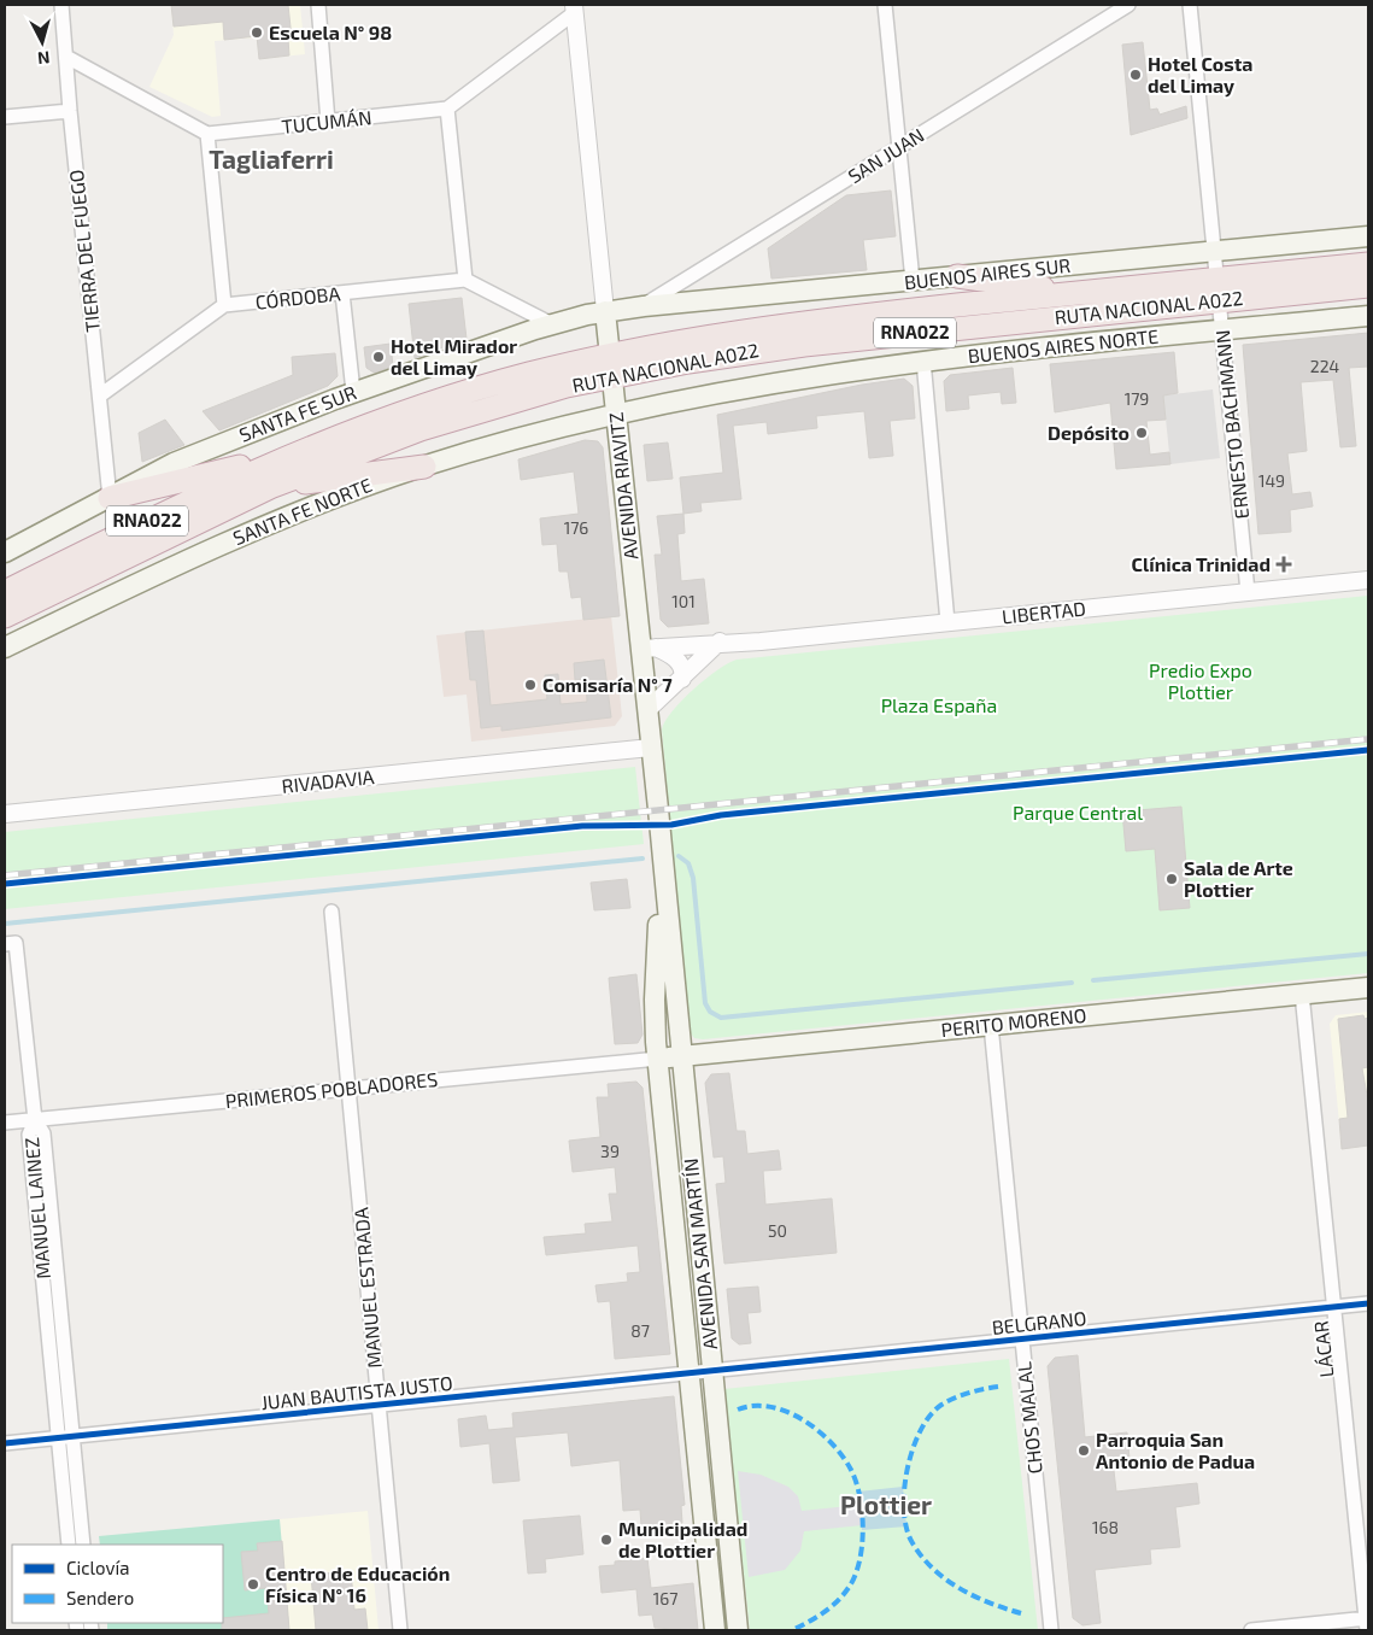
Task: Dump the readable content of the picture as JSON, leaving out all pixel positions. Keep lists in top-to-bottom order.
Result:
{
  "streets": {
    "highway": ["RUTA NACIONAL A022", "RNA022"],
    "main road": [
      "BUENOS AIRES SUR",
      "BUENOS AIRES NORTE",
      "SANTA FE SUR",
      "AVENIDA RIAVITZ",
      "SANTA FE NORTE",
      "PERITO MORENO",
      "AVENIDA SAN MARTÍN"
    ],
    "street": [
      "TUCUMÁN",
      "SAN JUAN",
      "TIERRA DEL FUEGO",
      "CÓRDOBA",
      "ERNESTO BACHMANN",
      "LIBERTAD",
      "RIVADAVIA",
      "PRIMEROS POBLADORES",
      "MANUEL LAINEZ",
      "MANUEL ESTRADA",
      "BELGRANO",
      "LÁCAR",
      "JUAN BAUTISTA JUSTO",
      "CHOS MALAL"
    ]
  },
  "crossings": [
    ["SAN JUAN", "BUENOS AIRES SUR"],
    ["TIERRA DEL FUEGO", "SANTA FE SUR"],
    ["BUENOS AIRES SUR", "SANTA FE SUR"],
    ["BUENOS AIRES SUR", "ERNESTO BACHMANN"],
    ["BUENOS AIRES SUR", "AVENIDA RIAVITZ"],
    ["RUTA NACIONAL A022", "ERNESTO BACHMANN"],
    ["RUTA NACIONAL A022", "AVENIDA RIAVITZ"],
    ["BUENOS AIRES NORTE", "ERNESTO BACHMANN"],
    ["BUENOS AIRES NORTE", "AVENIDA RIAVITZ"],
    ["BUENOS AIRES NORTE", "SANTA FE NORTE"],
    ["SANTA FE SUR", "AVENIDA RIAVITZ"],
    ["ERNESTO BACHMANN", "LIBERTAD"],
    ["AVENIDA RIAVITZ", "SANTA FE NORTE"],
    ["AVENIDA RIAVITZ", "LIBERTAD"],
    ["AVENIDA RIAVITZ", "RIVADAVIA"],
    ["AVENIDA RIAVITZ", "PERITO MORENO"],
    ["AVENIDA RIAVITZ", "PRIMEROS POBLADORES"],
    ["AVENIDA RIAVITZ", "AVENIDA SAN MARTÍN"],
    ["PERITO MORENO", "PRIMEROS POBLADORES"],
    ["PERITO MORENO", "AVENIDA SAN MARTÍN"],
    ["PERITO MORENO", "LÁCAR"],
    ["PERITO MORENO", "CHOS MALAL"],
    ["PRIMEROS POBLADORES", "MANUEL LAINEZ"],
    ["PRIMEROS POBLADORES", "AVENIDA SAN MARTÍN"],
    ["PRIMEROS POBLADORES", "MANUEL ESTRADA"],
    ["MANUEL LAINEZ", "JUAN BAUTISTA JUSTO"],
    ["AVENIDA SAN MARTÍN", "BELGRANO"],
    ["AVENIDA SAN MARTÍN", "JUAN BAUTISTA JUSTO"],
    ["MANUEL ESTRADA", "JUAN BAUTISTA JUSTO"],
    ["BELGRANO", "LÁCAR"],
    ["BELGRANO", "JUAN BAUTISTA JUSTO"],
    ["BELGRANO", "CHOS MALAL"]
  ],
  "districts": ["Tagliaferri", "Plottier"],
  "parks": ["Predio Expo Plottier", "Plaza España", "Parque Central"],
  "places": {
    "other": [
      "Escuela N° 98",
      "Hotel Costa del Limay",
      "Hotel Mirador del Limay",
      "Depósito",
      "Comisaría N° 7",
      "Sala de Arte Plottier",
      "Parroquia San Antonio de Padua",
      "Municipalidad de Plottier",
      "Centro de Educación Física N° 16"
    ],
    "health": ["Clínica Trinidad"]
  },
  "house_numbers": [
    "224",
    "179",
    "149",
    "176",
    "101",
    "39",
    "50",
    "87",
    "168",
    "167"
  ],
  "legend": ["Ciclovía", "Sendero"],
  "north": "bottom"
}
